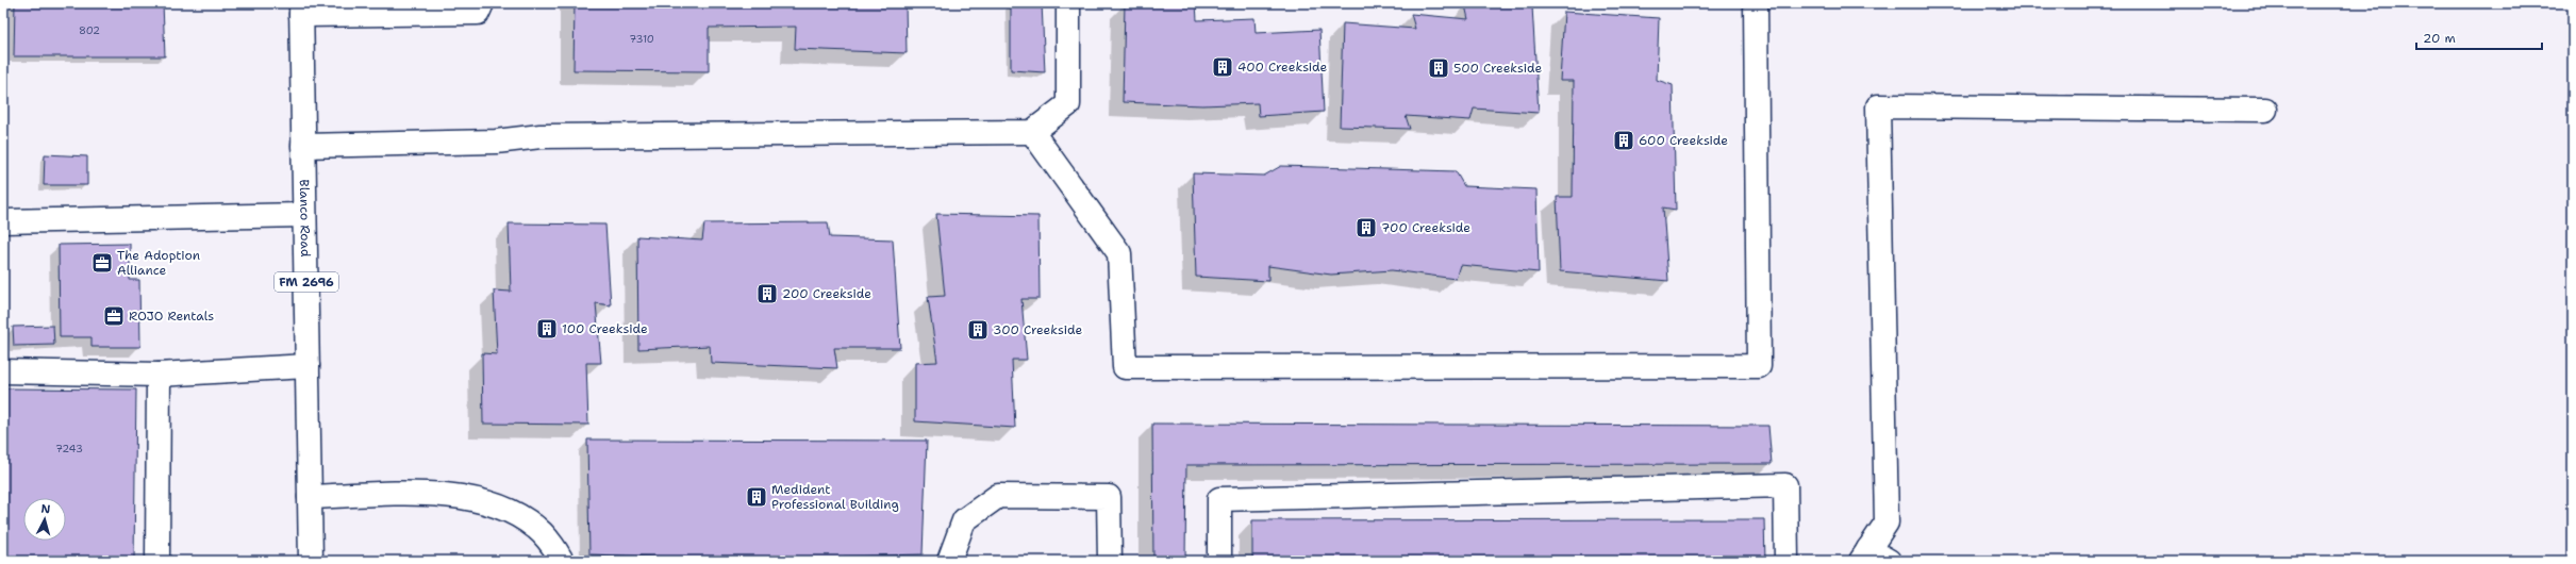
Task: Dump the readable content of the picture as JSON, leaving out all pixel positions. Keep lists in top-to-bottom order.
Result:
{
  "streets": {
    "main road": ["Blanco Road", "FM 2696"]
  },
  "places": {
    "building": [
      "400 Creekside",
      "500 Creekside",
      "600 Creekside",
      "700 Creekside",
      "200 Creekside",
      "100 Creekside",
      "300 Creekside",
      "Medident Professional Building"
    ],
    "office": ["The Adoption Alliance", "ROJO Rentals"]
  },
  "house_numbers": ["802", "7310", "7243"],
  "scale_bar": "20 m",
  "north": "top"
}
